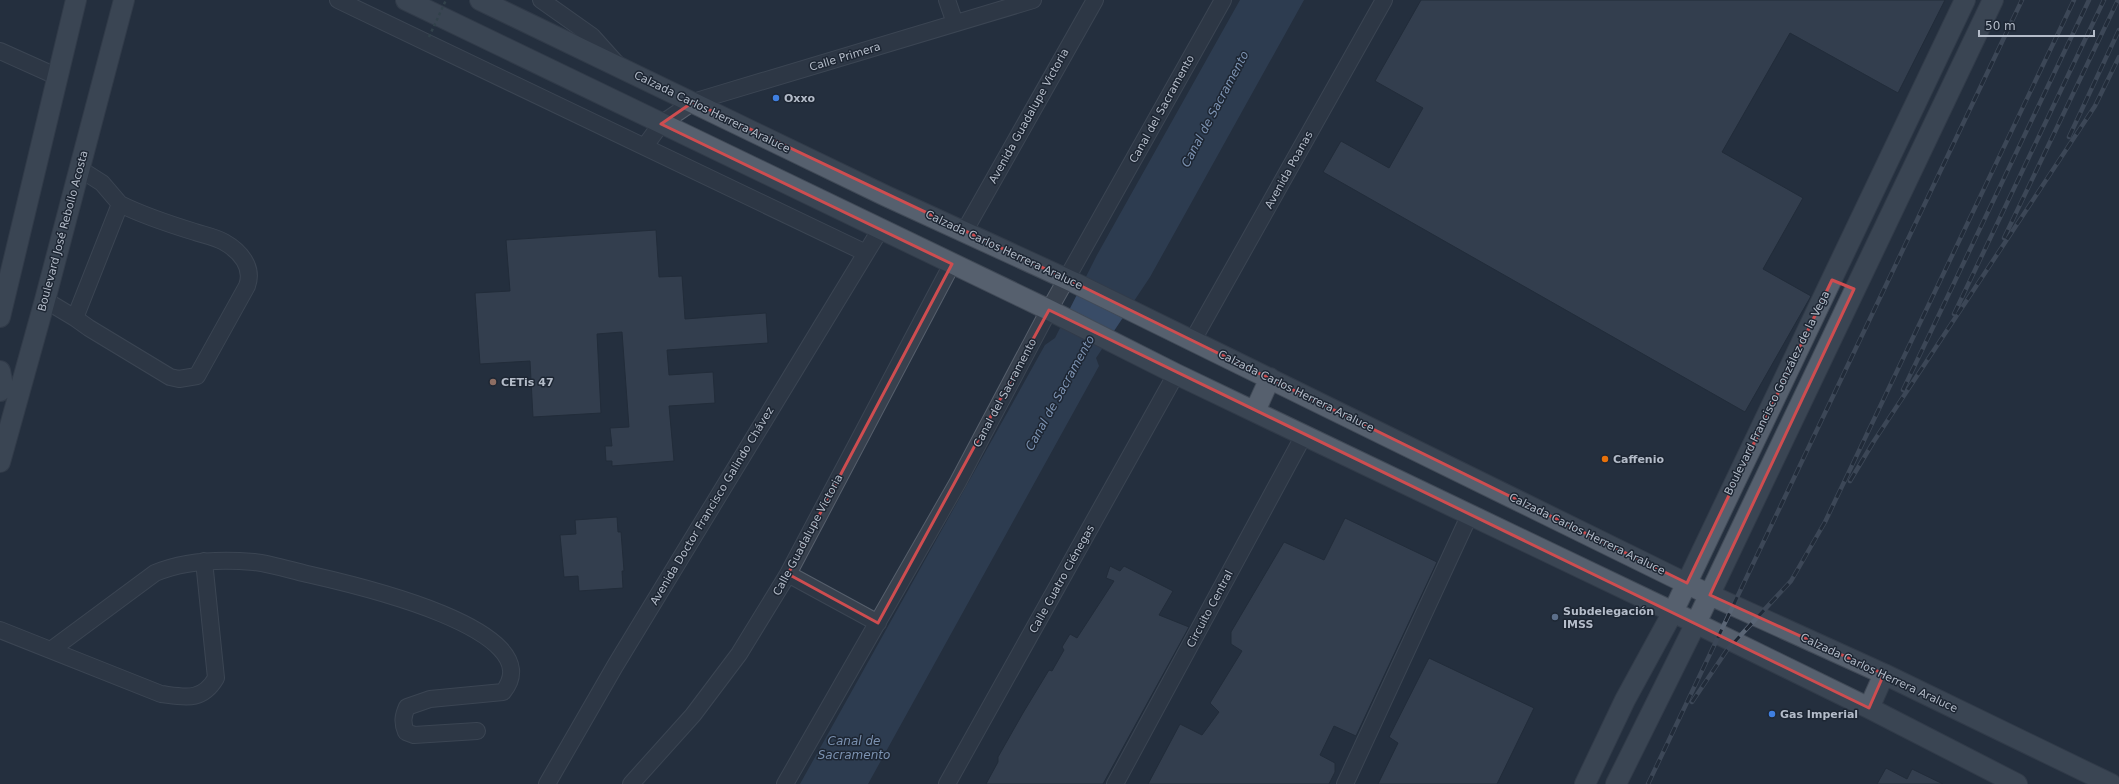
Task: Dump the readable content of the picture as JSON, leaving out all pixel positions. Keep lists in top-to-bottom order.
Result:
{
  "streets": {
    "main road": ["Calzada Carlos Herrera Araluce", "Boulevard José Rebollo Acosta", "Boulevard Francisco González de la Vega"],
    "street": [
      "Calle Primera",
      "Canal del Sacramento",
      "Avenida Guadalupe Victoria",
      "Avenida Poanas",
      "Avenida Doctor Francisco Galindo Chávez",
      "Calle Guadalupe Victoria",
      "Calle Cuatro Ciénegas",
      "Circuito Central"
    ]
  },
  "crossings": [
    ["Calle Primera", "Calzada Carlos Herrera Araluce"],
    ["Canal del Sacramento", "Calzada Carlos Herrera Araluce"],
    ["Calzada Carlos Herrera Araluce", "Avenida Guadalupe Victoria"],
    ["Calzada Carlos Herrera Araluce", "Avenida Poanas"],
    ["Calzada Carlos Herrera Araluce", "Boulevard Francisco González de la Vega"]
  ],
  "water": ["Canal de Sacramento"],
  "places": [
    "Oxxo",
    "CETis 47",
    "Caffenio",
    "Subdelegación IMSS",
    "Gas Imperial"
  ],
  "scale_bar": "50 m"
}
